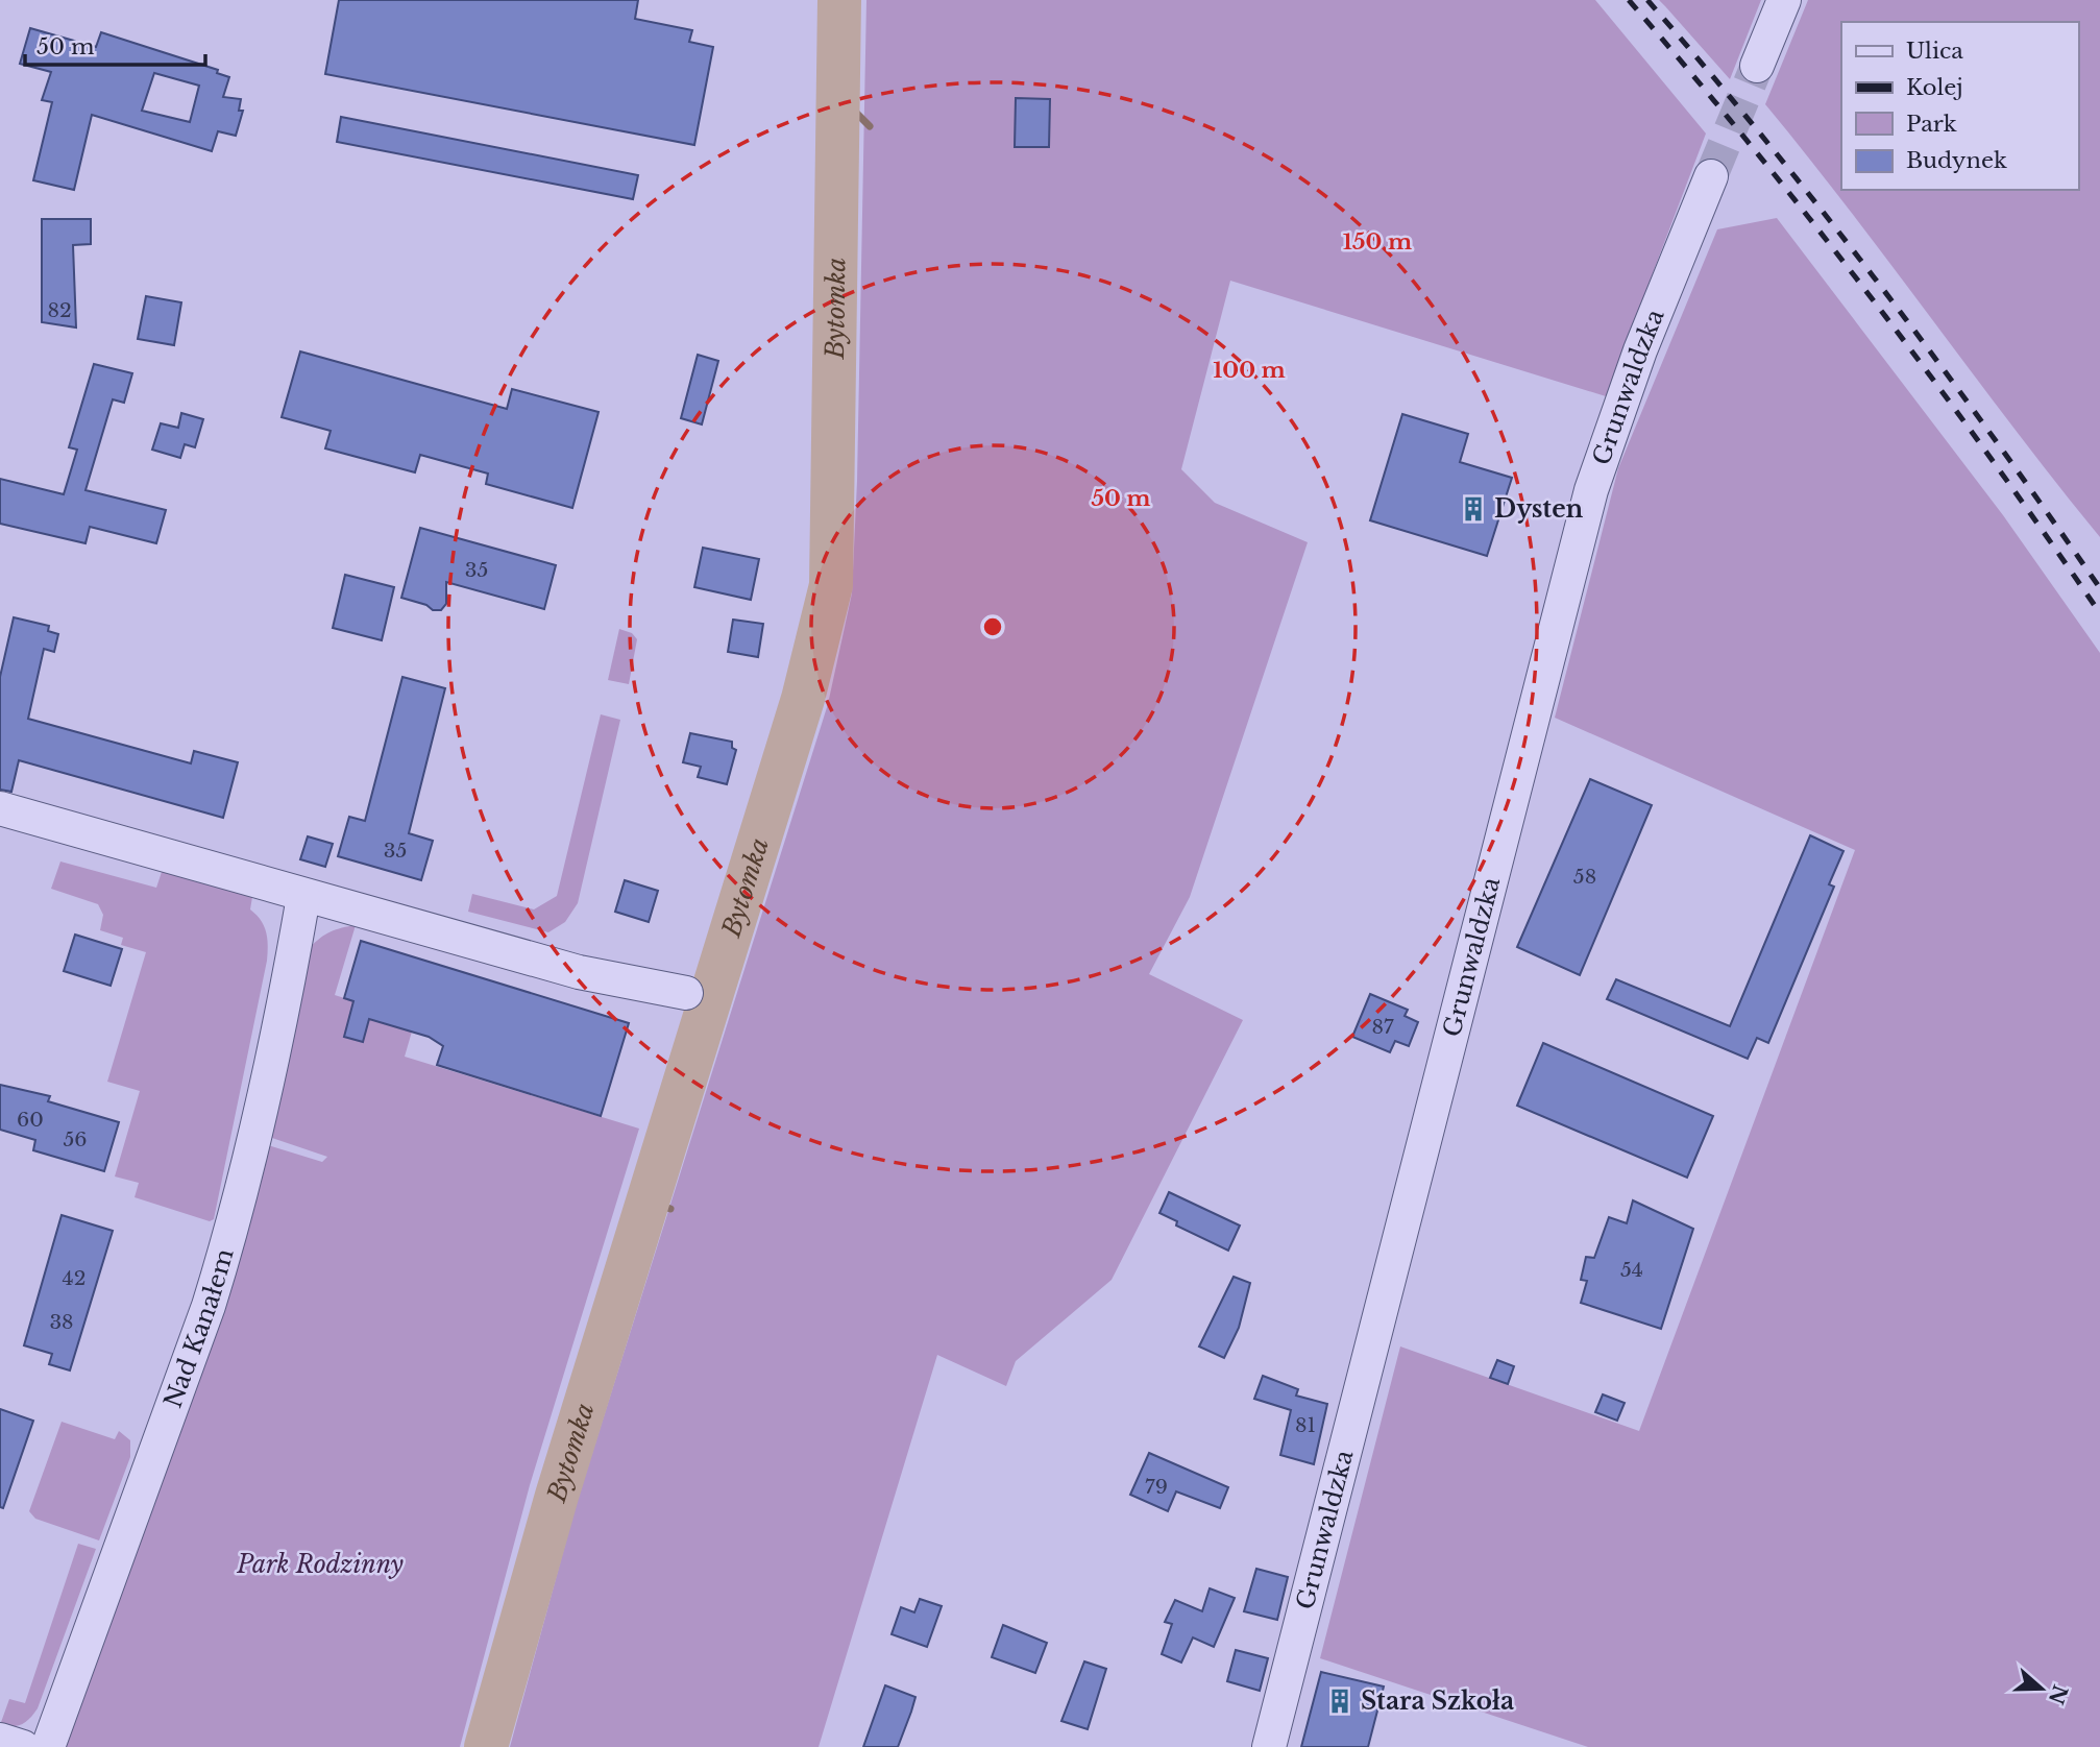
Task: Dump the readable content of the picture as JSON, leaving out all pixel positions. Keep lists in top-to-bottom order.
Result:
{
  "streets": {
    "street": ["Grunwaldzka", "Nad Kanałem"]
  },
  "water": ["Bytomka"],
  "parks": ["Park Rodzinny"],
  "places": {
    "building": ["Dysten", "Stara Szkoła"]
  },
  "house_numbers": [
    "82",
    "35",
    "35",
    "58",
    "87",
    "60",
    "56",
    "54",
    "42",
    "38",
    "81",
    "79"
  ],
  "legend": [
    "Ulica",
    "Kolej",
    "Park",
    "Budynek"
  ],
  "scale_bar": "50 m",
  "north": "right",
  "rings": ["150 m", "100 m", "50 m"]
}
